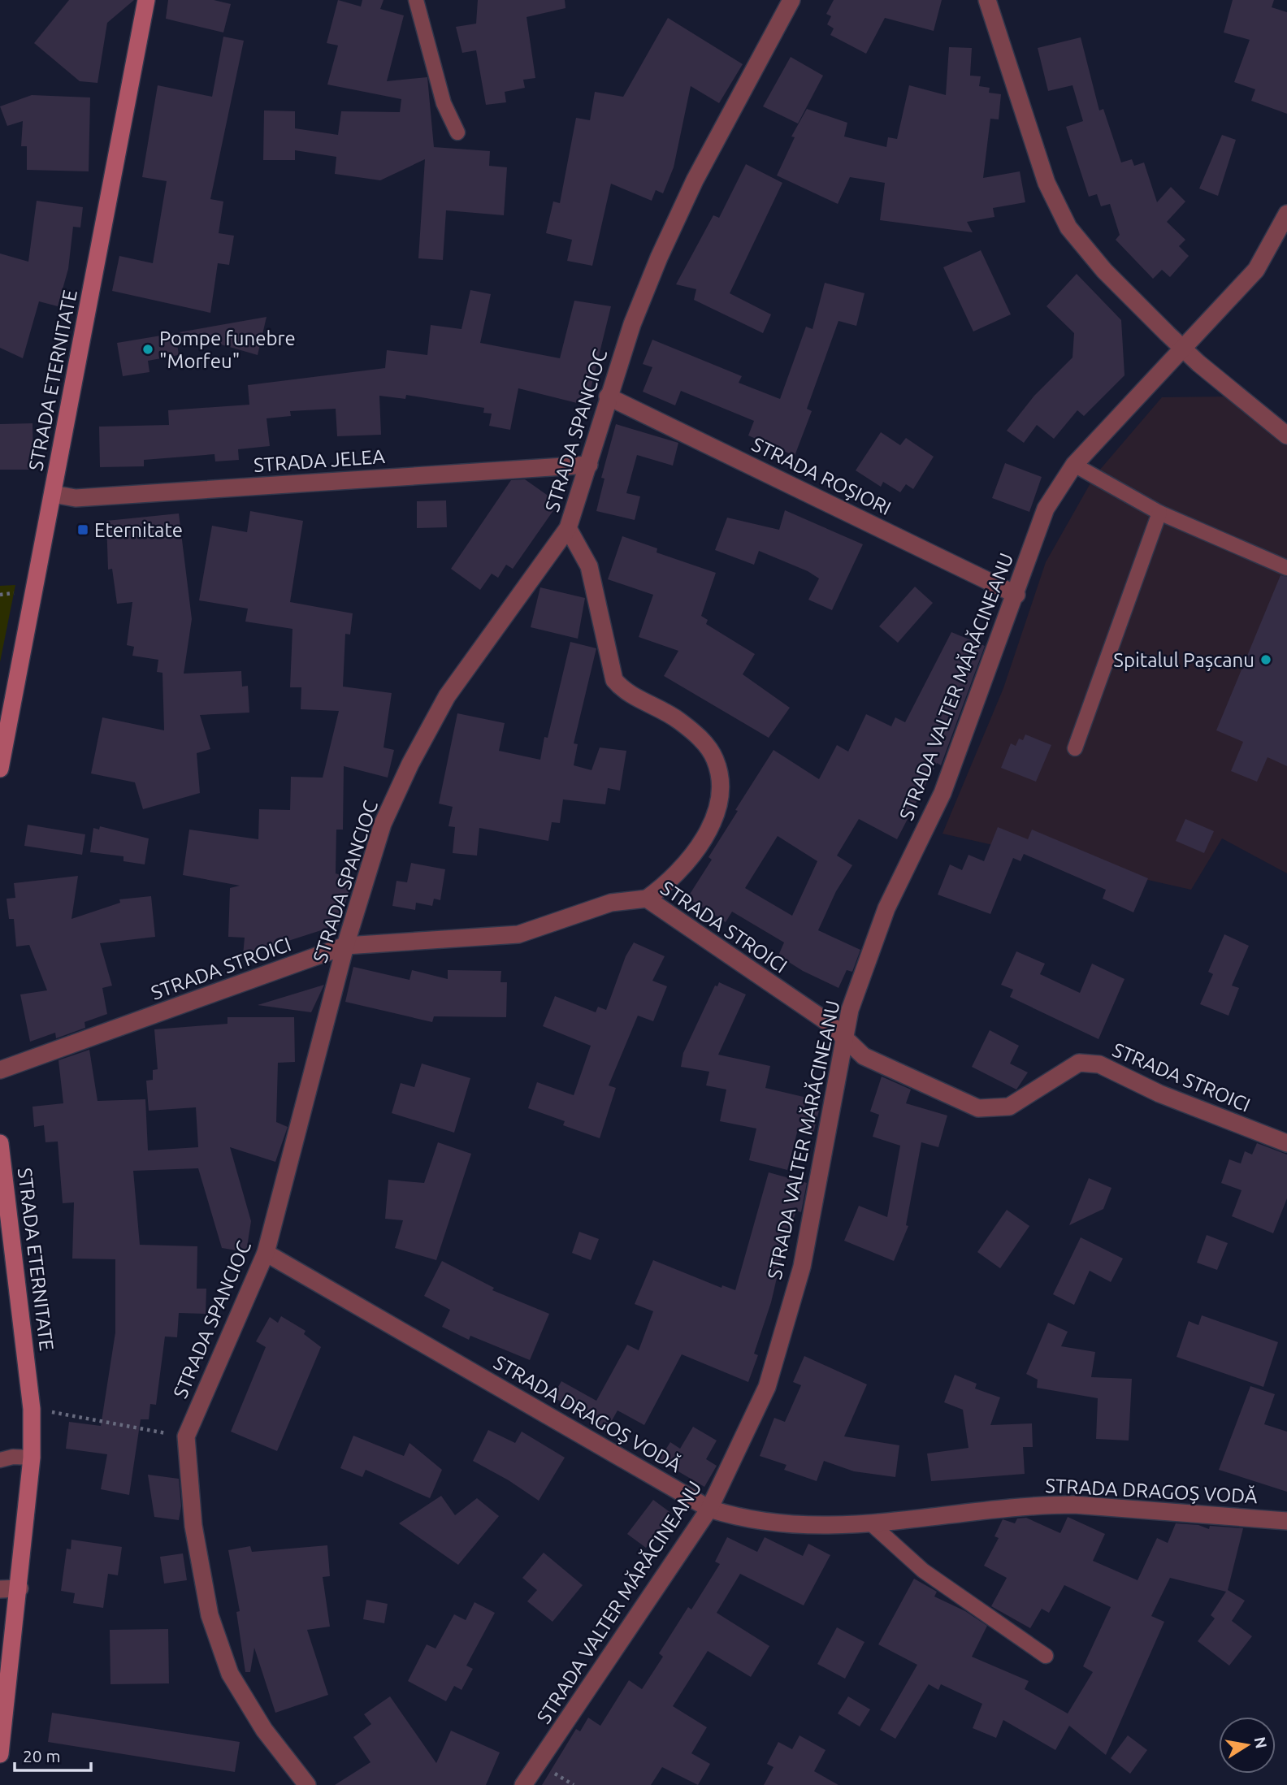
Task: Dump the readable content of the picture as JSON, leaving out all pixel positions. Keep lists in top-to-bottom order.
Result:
{
  "streets": {
    "street": [
      "STRADA ETERNITATE",
      "STRADA SPANCIOC",
      "STRADA JELEA",
      "STRADA ROȘIORI",
      "STRADA VALTER MĂRĂCINEANU",
      "STRADA STROICI",
      "STRADA DRAGOȘ VODĂ"
    ]
  },
  "crossings": [
    ["STRADA ETERNITATE", "STRADA JELEA"],
    ["STRADA SPANCIOC", "STRADA JELEA"],
    ["STRADA SPANCIOC", "STRADA ROȘIORI"],
    ["STRADA SPANCIOC", "STRADA STROICI"],
    ["STRADA SPANCIOC", "STRADA DRAGOȘ VODĂ"],
    ["STRADA ROȘIORI", "STRADA VALTER MĂRĂCINEANU"],
    ["STRADA VALTER MĂRĂCINEANU", "STRADA STROICI"],
    ["STRADA VALTER MĂRĂCINEANU", "STRADA DRAGOȘ VODĂ"]
  ],
  "places": {
    "other": ["Pompe funebre \"Morfeu\"", "Spitalul Pașcanu"],
    "transit": ["Eternitate"]
  },
  "scale_bar": "20 m",
  "north": "right"
}
